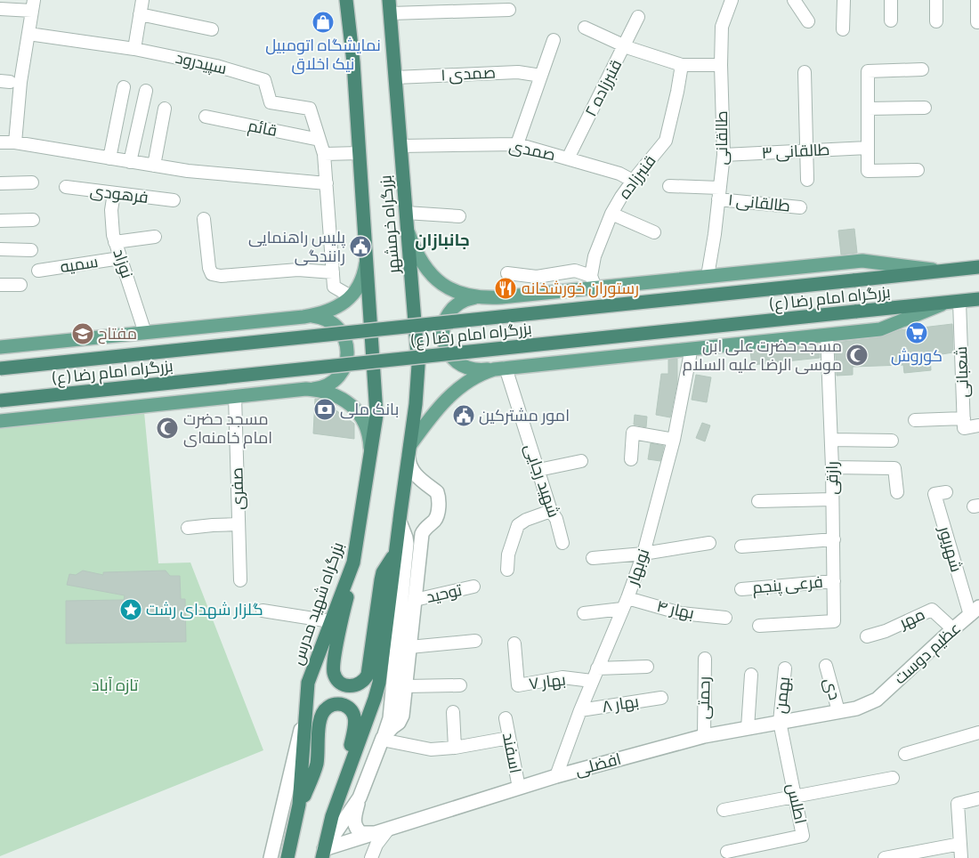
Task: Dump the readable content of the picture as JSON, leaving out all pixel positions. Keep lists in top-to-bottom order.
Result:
{
  "streets": {
    "highway": ["بزرگراه خرمشهر", "بزرگراه امام رضا (ع)", "بزرگراه شهید مدرس"],
    "street": [
      "سپیدرود",
      "صمدی ۱",
      "قنبرزاده ۲",
      "قائم",
      "طالقانی",
      "صمدی",
      "طالقانی ۳",
      "قنبرزاده",
      "فرهودی",
      "طالقانی ۱",
      "نوزاد",
      "سمیه",
      "شعبانی",
      "رازقی",
      "شهید رجایی",
      "صفری",
      "شهریور",
      "نوبهار",
      "فرعی پنجم",
      "توحید",
      "بهار ۴",
      "مهر",
      "عظیم دوست",
      "بهار ۷",
      "دی",
      "بهمن",
      "رحمتی",
      "بهار ۸",
      "اسفند",
      "افضلی",
      "اطلس"
    ]
  },
  "crossings": [
    ["سپیدرود", "قائم"],
    ["صمدی ۱", "بزرگراه خرمشهر"],
    ["قنبرزاده ۲", "صمدی"],
    ["طالقانی", "طالقانی ۳"],
    ["طالقانی", "طالقانی ۱"],
    ["طالقانی", "بزرگراه امام رضا (ع)"],
    ["صمدی", "قنبرزاده"],
    ["صمدی", "بزرگراه خرمشهر"],
    ["قنبرزاده", "بزرگراه امام رضا (ع)"],
    ["فرهودی", "نوزاد"],
    ["بزرگراه خرمشهر", "بزرگراه امام رضا (ع)"],
    ["بزرگراه خرمشهر", "بزرگراه شهید مدرس"],
    ["نوزاد", "سمیه"],
    ["بزرگراه امام رضا (ع)", "شعبانی"],
    ["بزرگراه امام رضا (ع)", "رازقی"],
    ["بزرگراه امام رضا (ع)", "شهید رجایی"],
    ["بزرگراه امام رضا (ع)", "نوبهار"],
    ["رازقی", "فرعی پنجم"],
    ["شهریور", "عظیم دوست"],
    ["نوبهار", "بهار ۴"],
    ["نوبهار", "بهار ۷"],
    ["نوبهار", "بهار ۸"],
    ["نوبهار", "افضلی"],
    ["مهر", "عظیم دوست"],
    ["عظیم دوست", "افضلی"],
    ["دی", "افضلی"],
    ["بهمن", "افضلی"],
    ["بهمن", "اطلس"],
    ["رحمتی", "افضلی"],
    ["اسفند", "افضلی"],
    ["افضلی", "اطلس"]
  ],
  "districts": ["جانبازان"],
  "parks": ["تازه آباد"],
  "places": {
    "shop": ["نمایشگاه اتومبیل نیک اخلاق"],
    "public building": ["پلیس راهنمایی رانندگی", "امور مشترکین"],
    "restaurant": ["رستوران خورشخانه"],
    "supermarket": ["کوروش"],
    "school or university": ["مفتاح"],
    "mosque": ["مسجد حضرت علی ابن موسی الرضا علیه السلام", "مسجد حضرت امام خامنه‌ای"],
    "bank": ["بانک ملی"],
    "place": ["گلزار شهدای رشت"]
  }
}
